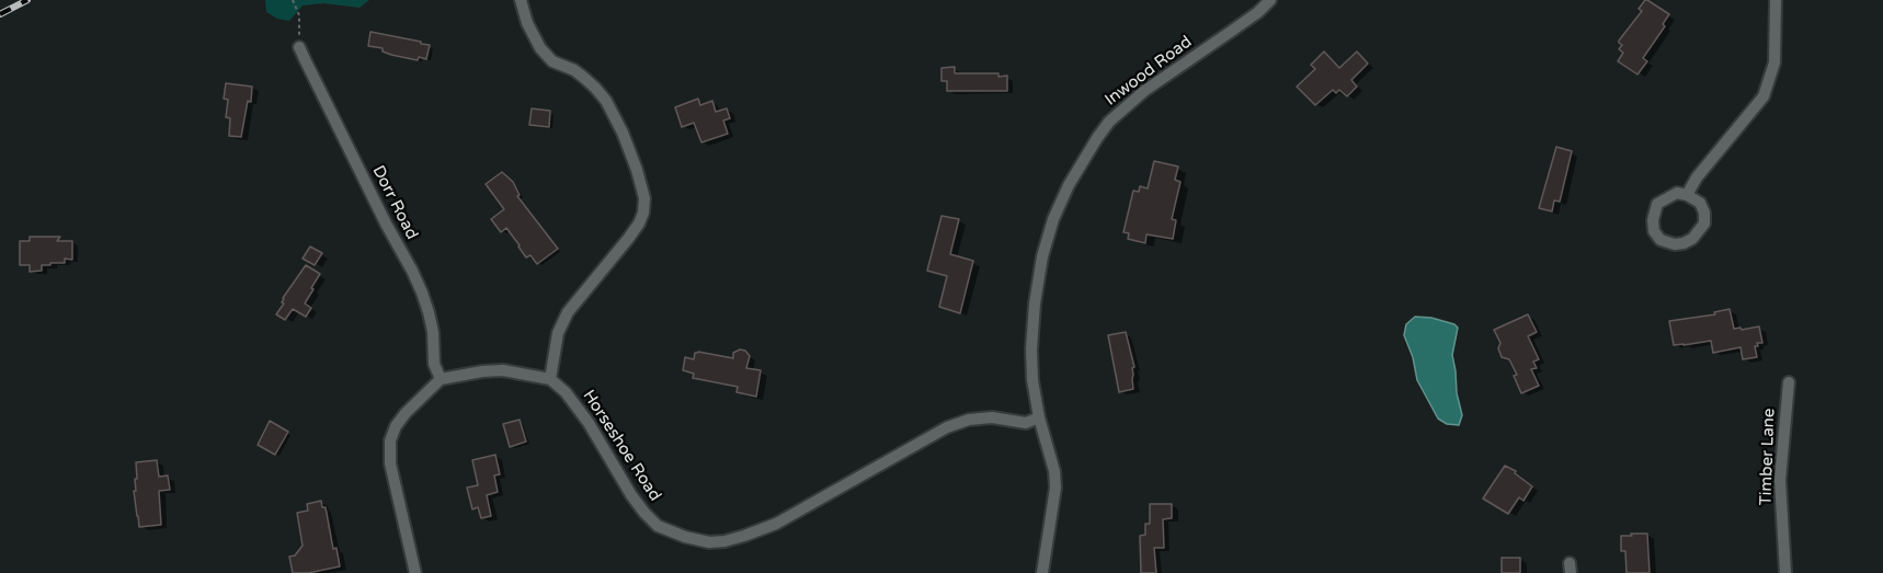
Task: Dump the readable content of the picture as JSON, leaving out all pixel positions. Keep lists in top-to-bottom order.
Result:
{
  "streets": {
    "street": [
      "Inwood Road",
      "Dorr Road",
      "Horseshoe Road",
      "Timber Lane"
    ]
  },
  "crossings": [
    ["Inwood Road", "Horseshoe Road"]
  ]
}
